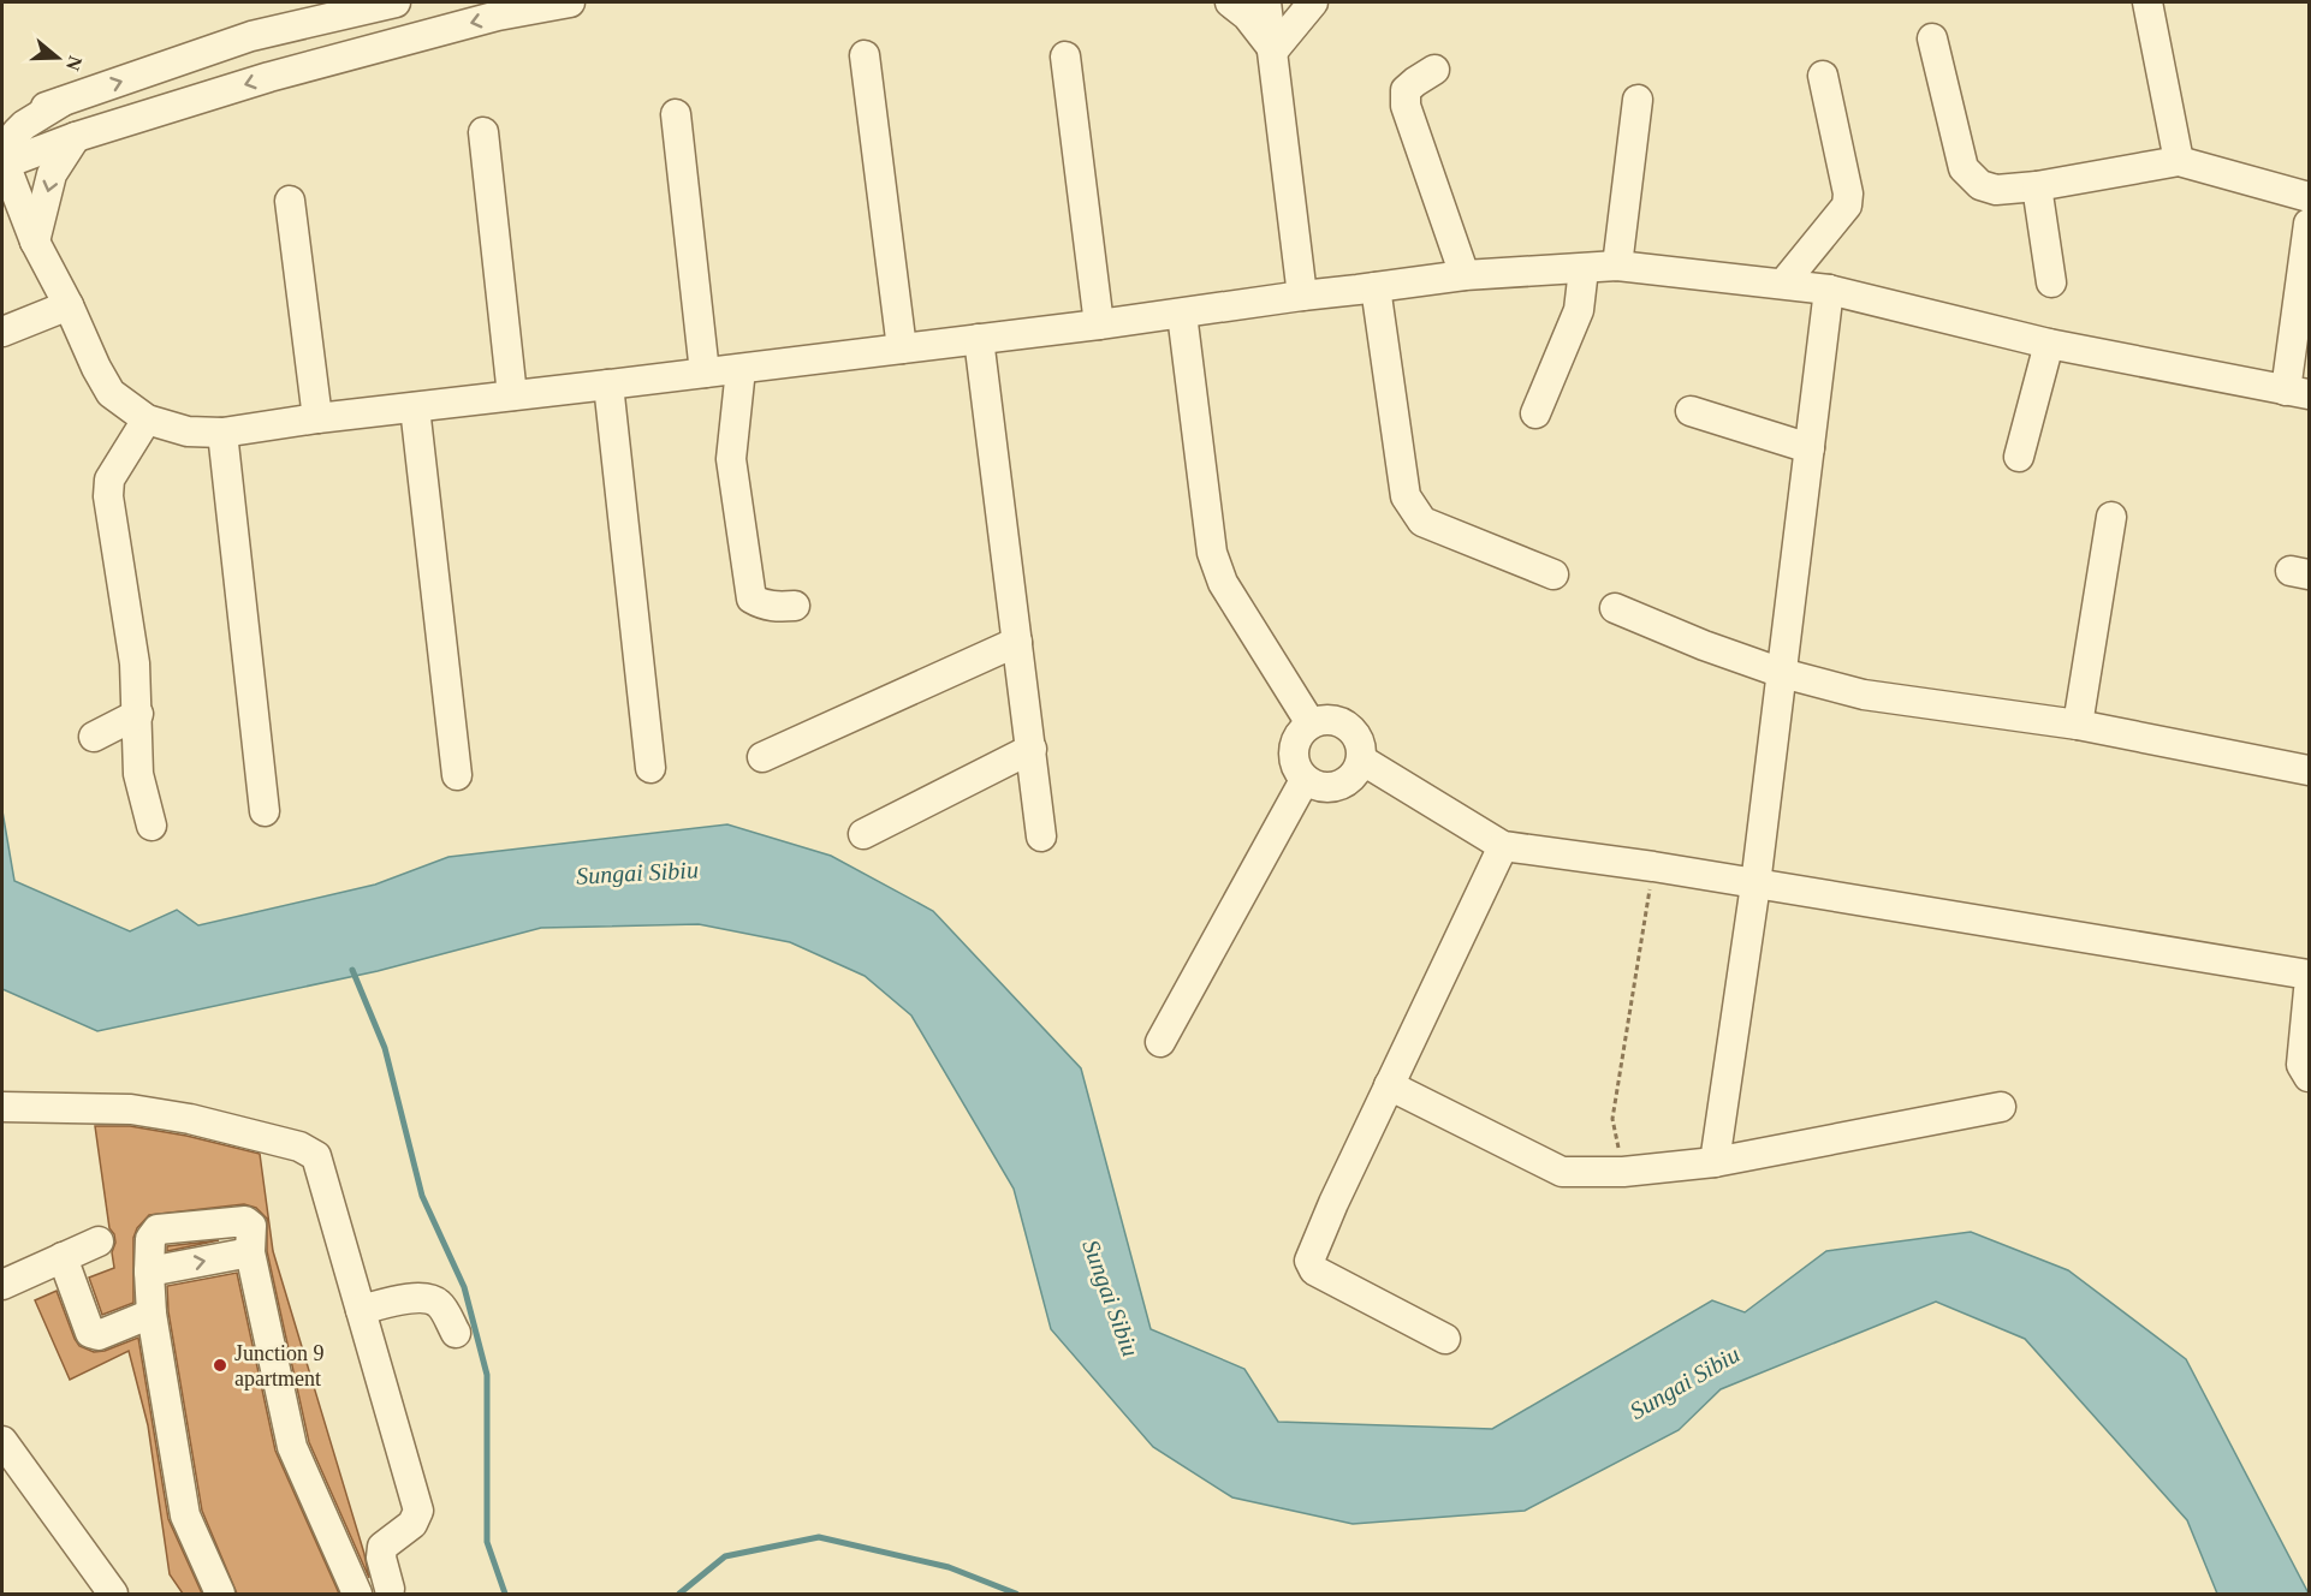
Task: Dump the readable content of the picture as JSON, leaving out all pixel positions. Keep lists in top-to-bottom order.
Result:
{
  "water": ["Sungai Sibiu"],
  "places": ["Junction 9 apartment"],
  "north": "right"
}
